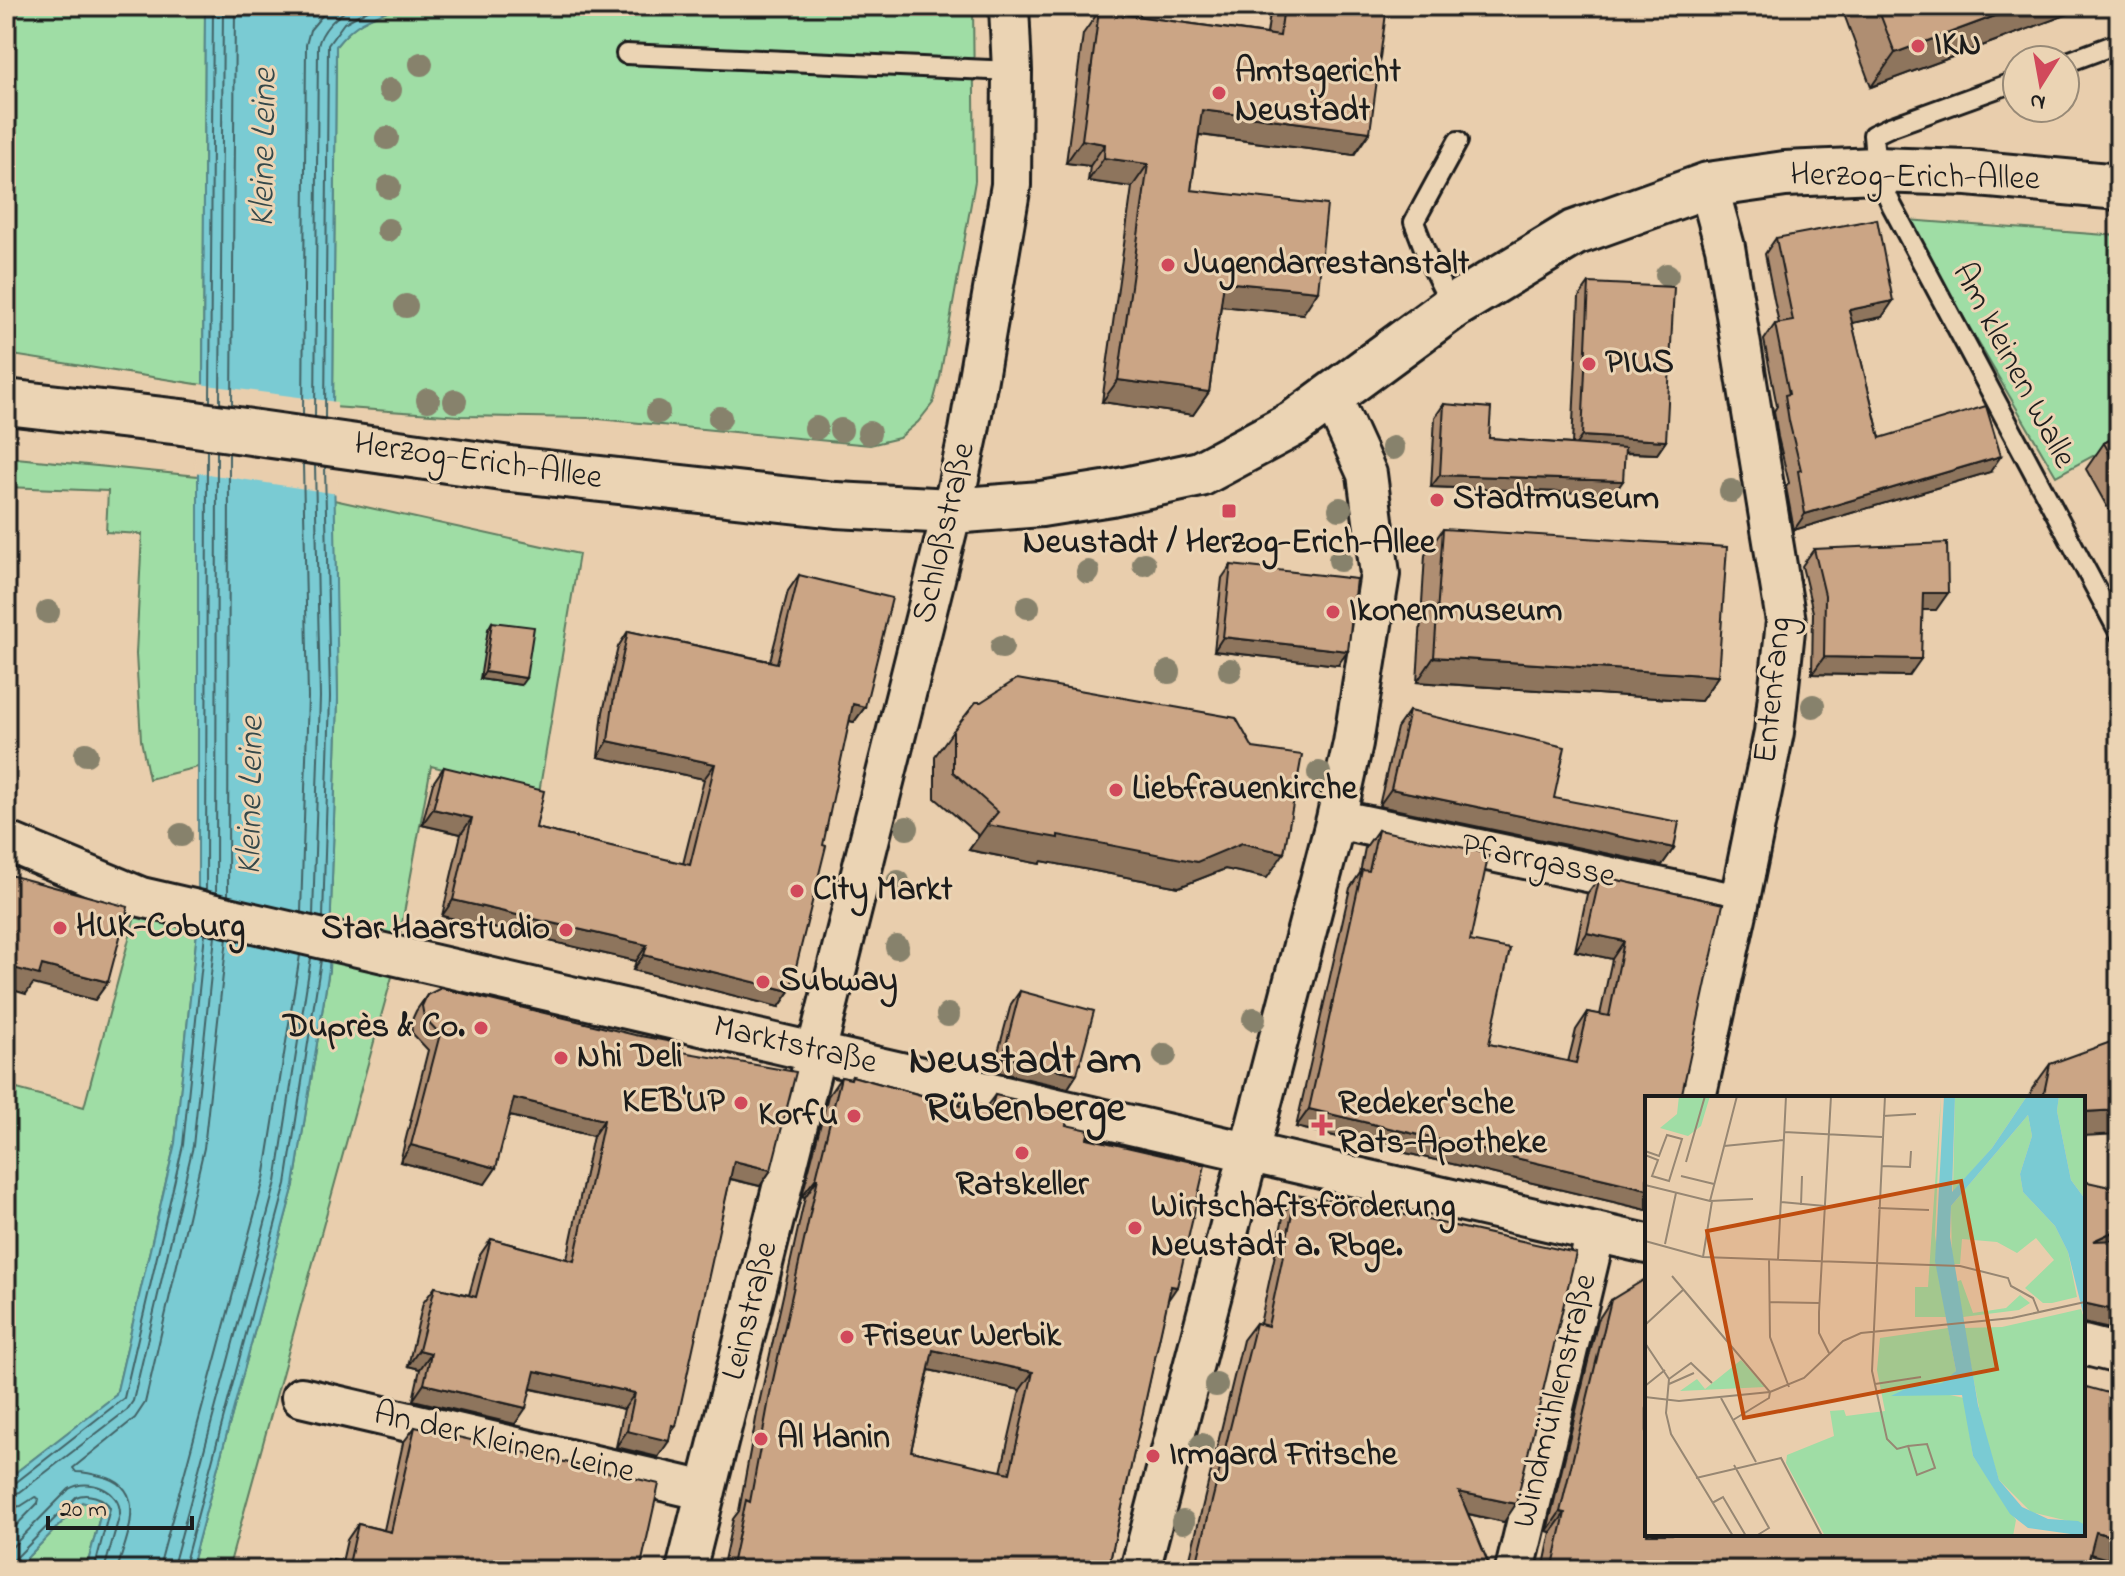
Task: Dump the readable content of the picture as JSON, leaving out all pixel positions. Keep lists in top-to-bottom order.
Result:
{
  "streets": {
    "main road": ["Herzog-Erich-Allee"],
    "street": [
      "Schloßstraße",
      "Entenfang",
      "Pfarrgasse",
      "Marktstraße",
      "Leinstraße",
      "Windmühlenstraße",
      "An der Kleinen Leine"
    ],
    "lane": ["Am kleinen Walle"]
  },
  "crossings": [
    ["Herzog-Erich-Allee", "Am kleinen Walle"],
    ["Herzog-Erich-Allee", "Schloßstraße"],
    ["Herzog-Erich-Allee", "Entenfang"],
    ["Schloßstraße", "Marktstraße"],
    ["Schloßstraße", "Leinstraße"],
    ["Entenfang", "Pfarrgasse"],
    ["Marktstraße", "Leinstraße"],
    ["Marktstraße", "Windmühlenstraße"],
    ["Leinstraße", "An der Kleinen Leine"]
  ],
  "districts": ["Neustadt am Rübenberge"],
  "water": ["Kleine Leine"],
  "places": {
    "other": [
      "IKN",
      "Amtsgericht Neustadt",
      "Jugendarrestanstalt",
      "PIUS",
      "Stadtmuseum",
      "Ikonenmuseum",
      "Liebfrauenkirche",
      "City Markt",
      "HUK-Coburg",
      "Star Haarstudio",
      "Subway",
      "Duprès & Co.",
      "Nhi Deli",
      "KEB'UP",
      "Korfu",
      "Ratskeller",
      "Wirtschaftsförderung Neustadt a. Rbge.",
      "Friseur Werbik",
      "Al Hanin",
      "Irmgard Fritsche"
    ],
    "transit": ["Neustadt / Herzog-Erich-Allee"],
    "health": ["Redeker'sche Rats-Apotheke"]
  },
  "scale_bar": "20 m",
  "north": "bottom"
}
